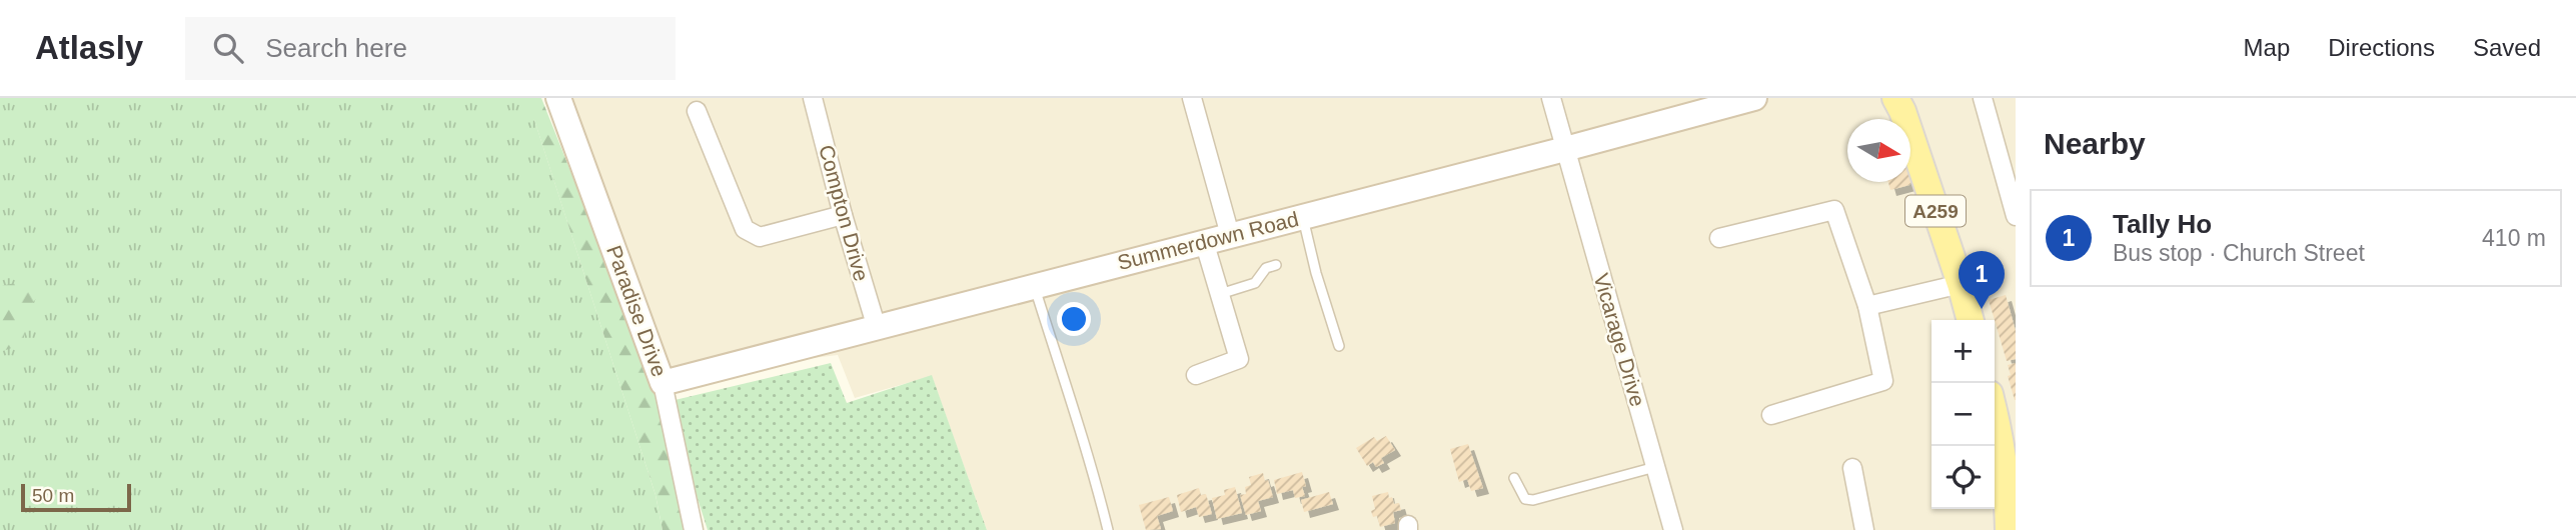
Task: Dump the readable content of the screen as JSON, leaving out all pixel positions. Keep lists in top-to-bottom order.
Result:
{
  "streets": {
    "main road": ["A259"],
    "street": [
      "Compton Drive",
      "Summerdown Road",
      "Paradise Drive",
      "Vicarage Drive"
    ]
  },
  "crossings": [
    ["Compton Drive", "Summerdown Road"],
    ["Summerdown Road", "Paradise Drive"],
    ["Summerdown Road", "Vicarage Drive"]
  ],
  "scale_bar": "50 m",
  "north": "right",
  "page": {
    "header": "Atlasly",
    "search": "Search here",
    "nav": ["Map", "Directions", "Saved"],
    "heading": "Nearby",
    "list": [
      {
        "mark": "1",
        "name": "Tally Ho",
        "note": "Bus stop · Church Street",
        "value": "410 m"
      }
    ],
    "pins": "1",
    "map_buttons": ["+", "−"],
    "scale": "50 m"
  }
}
